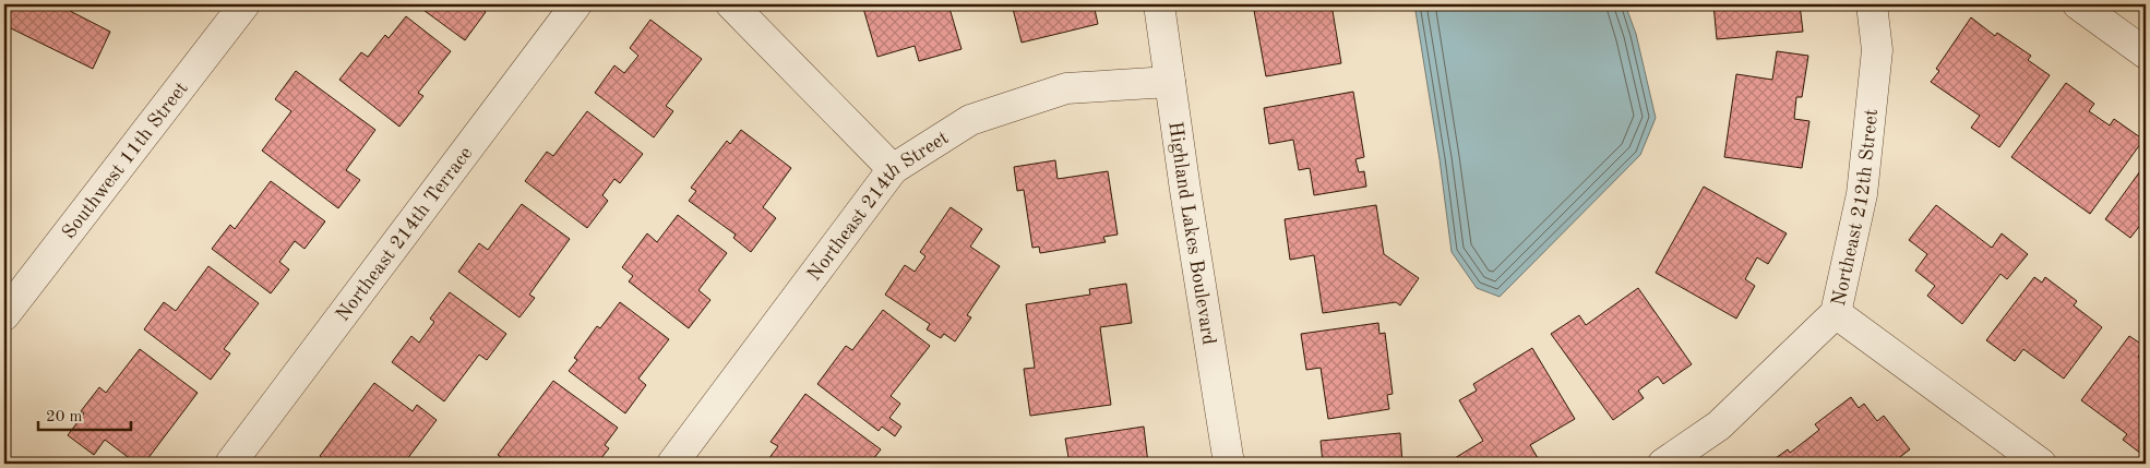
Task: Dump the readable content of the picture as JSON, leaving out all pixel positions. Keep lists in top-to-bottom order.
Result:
{
  "streets": {
    "street": [
      "Southwest 11th Street",
      "Northeast 212th Street",
      "Northeast 214th Street",
      "Northeast 214th Terrace",
      "Highland Lakes Boulevard"
    ]
  },
  "crossings": [
    ["Northeast 214th Street", "Highland Lakes Boulevard"]
  ],
  "scale_bar": "20 m"
}
